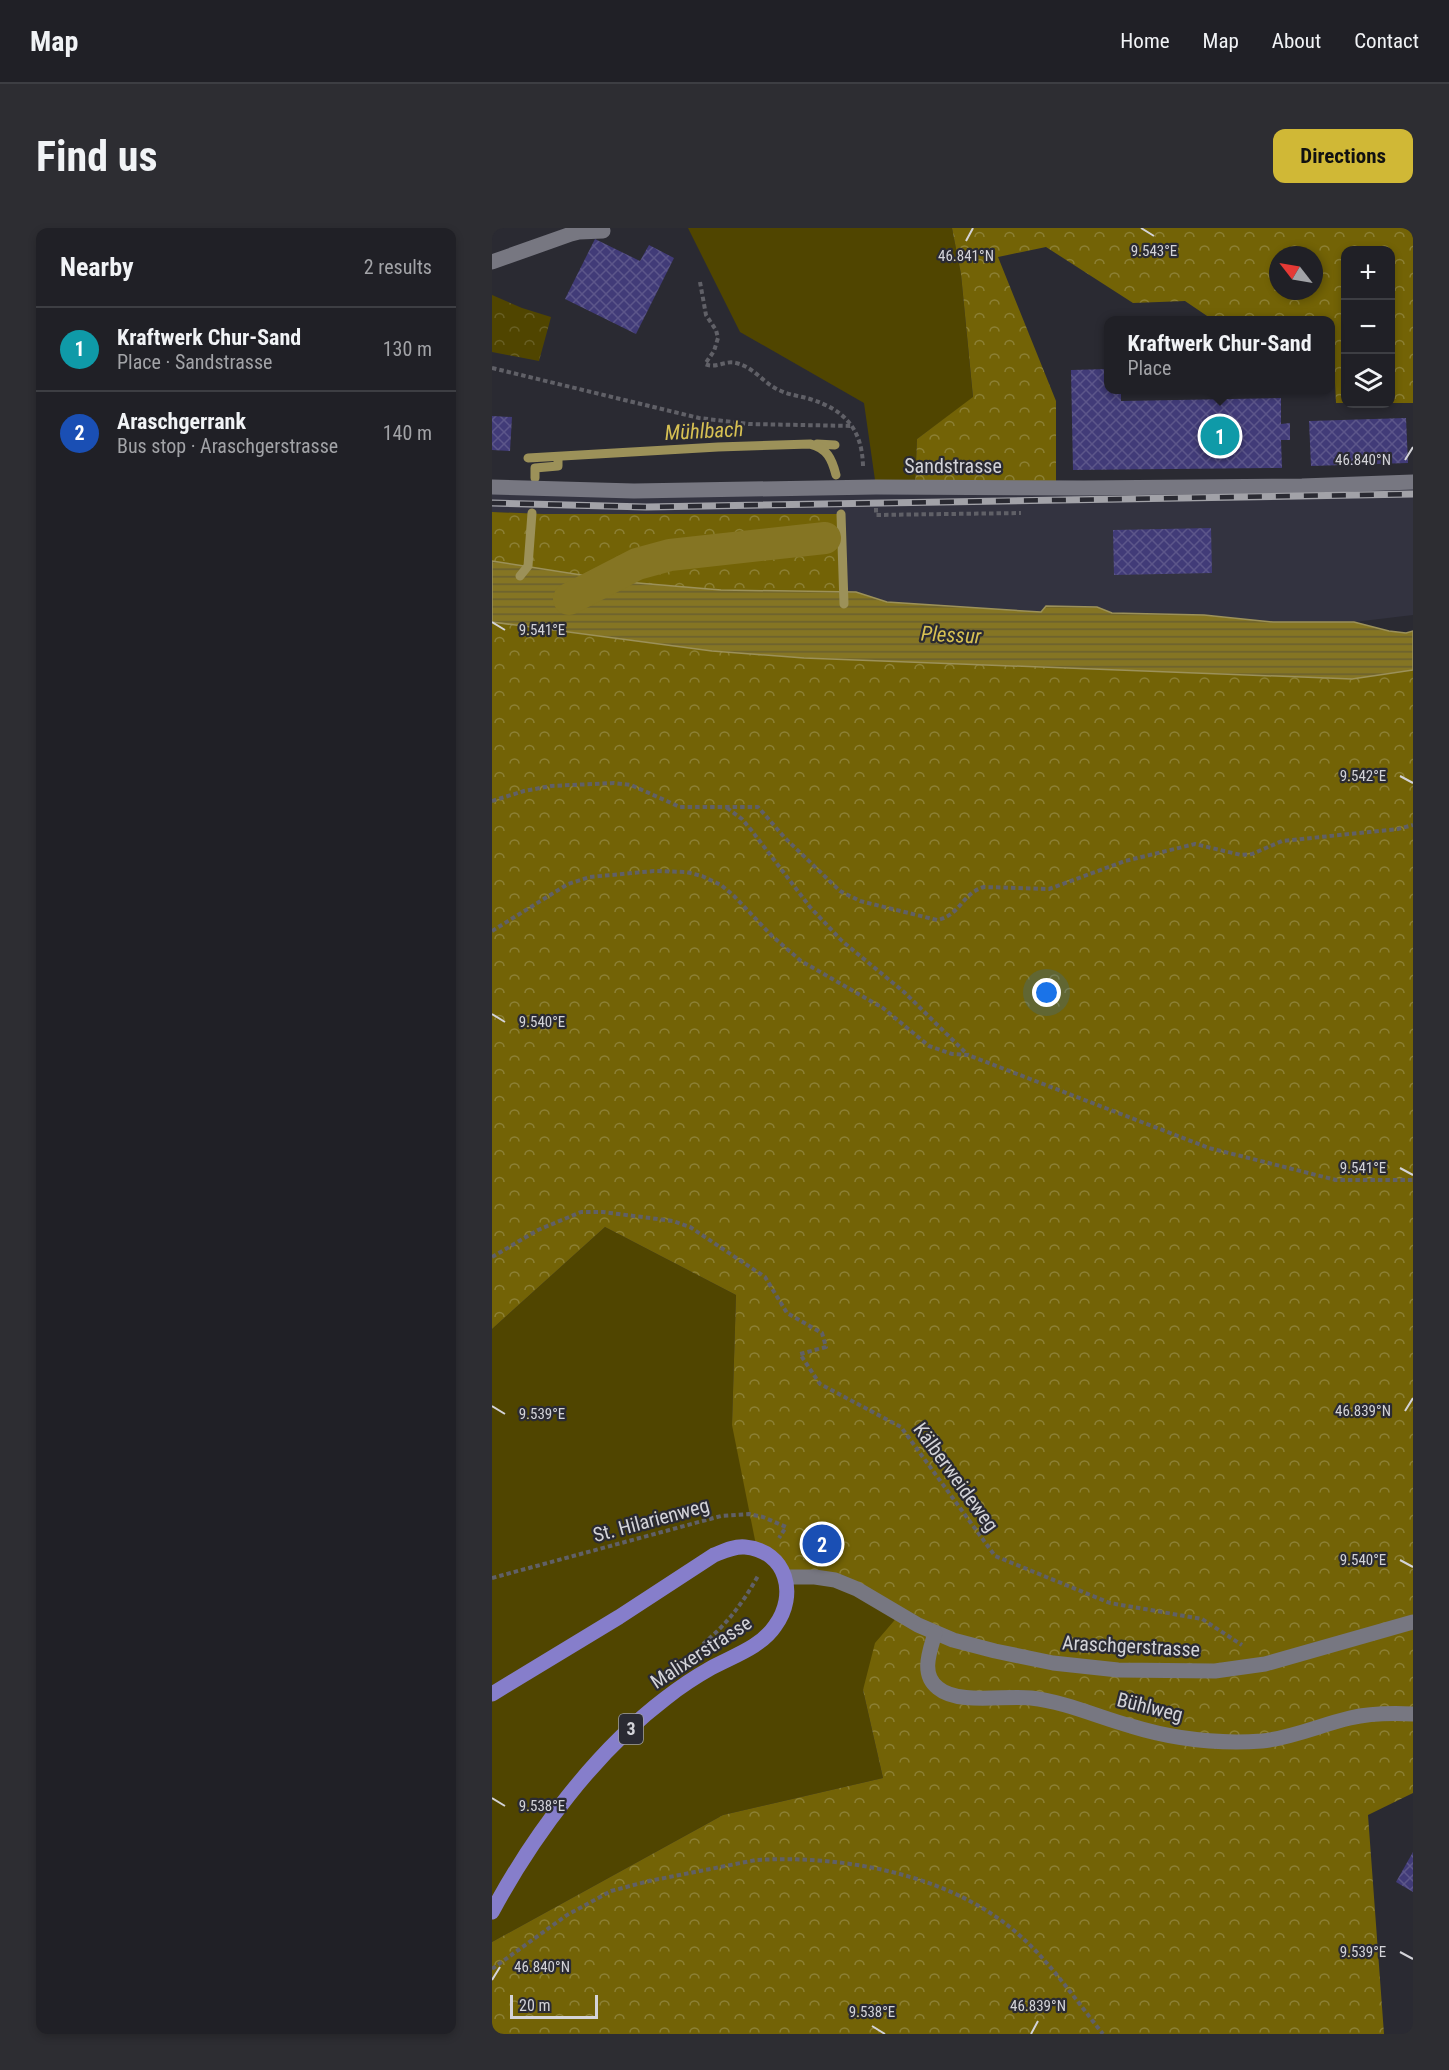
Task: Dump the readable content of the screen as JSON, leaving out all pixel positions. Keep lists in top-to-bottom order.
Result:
{
  "streets": {
    "main road": ["Malixerstrasse", "3"],
    "street": ["Sandstrasse", "Araschgerstrasse", "Bühlweg"],
    "path": ["Kälberweideweg", "St. Hilarienweg"]
  },
  "crossings": [
    ["Araschgerstrasse", "Malixerstrasse"],
    ["Araschgerstrasse", "Bühlweg"]
  ],
  "water": ["Mühlbach", "Plessur"],
  "scale_bar": "20 m",
  "north": "top left",
  "page": {
    "header": "Map",
    "nav": [
      "Home",
      "Map",
      "About",
      "Contact"
    ],
    "buttons": "Directions",
    "title": "Find us",
    "heading": ["Nearby", "2 results"],
    "map_buttons": ["+", "−"],
    "list": [
      {
        "mark": "1",
        "name": "Kraftwerk Chur-Sand",
        "note": "Place · Sandstrasse",
        "value": "130 m"
      },
      {
        "mark": "2",
        "name": "Araschgerrank",
        "note": "Bus stop · Araschgerstrasse",
        "value": "140 m"
      }
    ],
    "popup": ["Kraftwerk Chur-Sand", "Place"],
    "pins": ["1", "2"],
    "scale": "20 m"
  },
  "coordinates": [
    "9.543°E",
    "46.841°N",
    "46.840°N",
    "9.541°E",
    "9.542°E",
    "9.540°E",
    "46.839°N",
    "9.539°E",
    "9.538°E"
  ]
}
